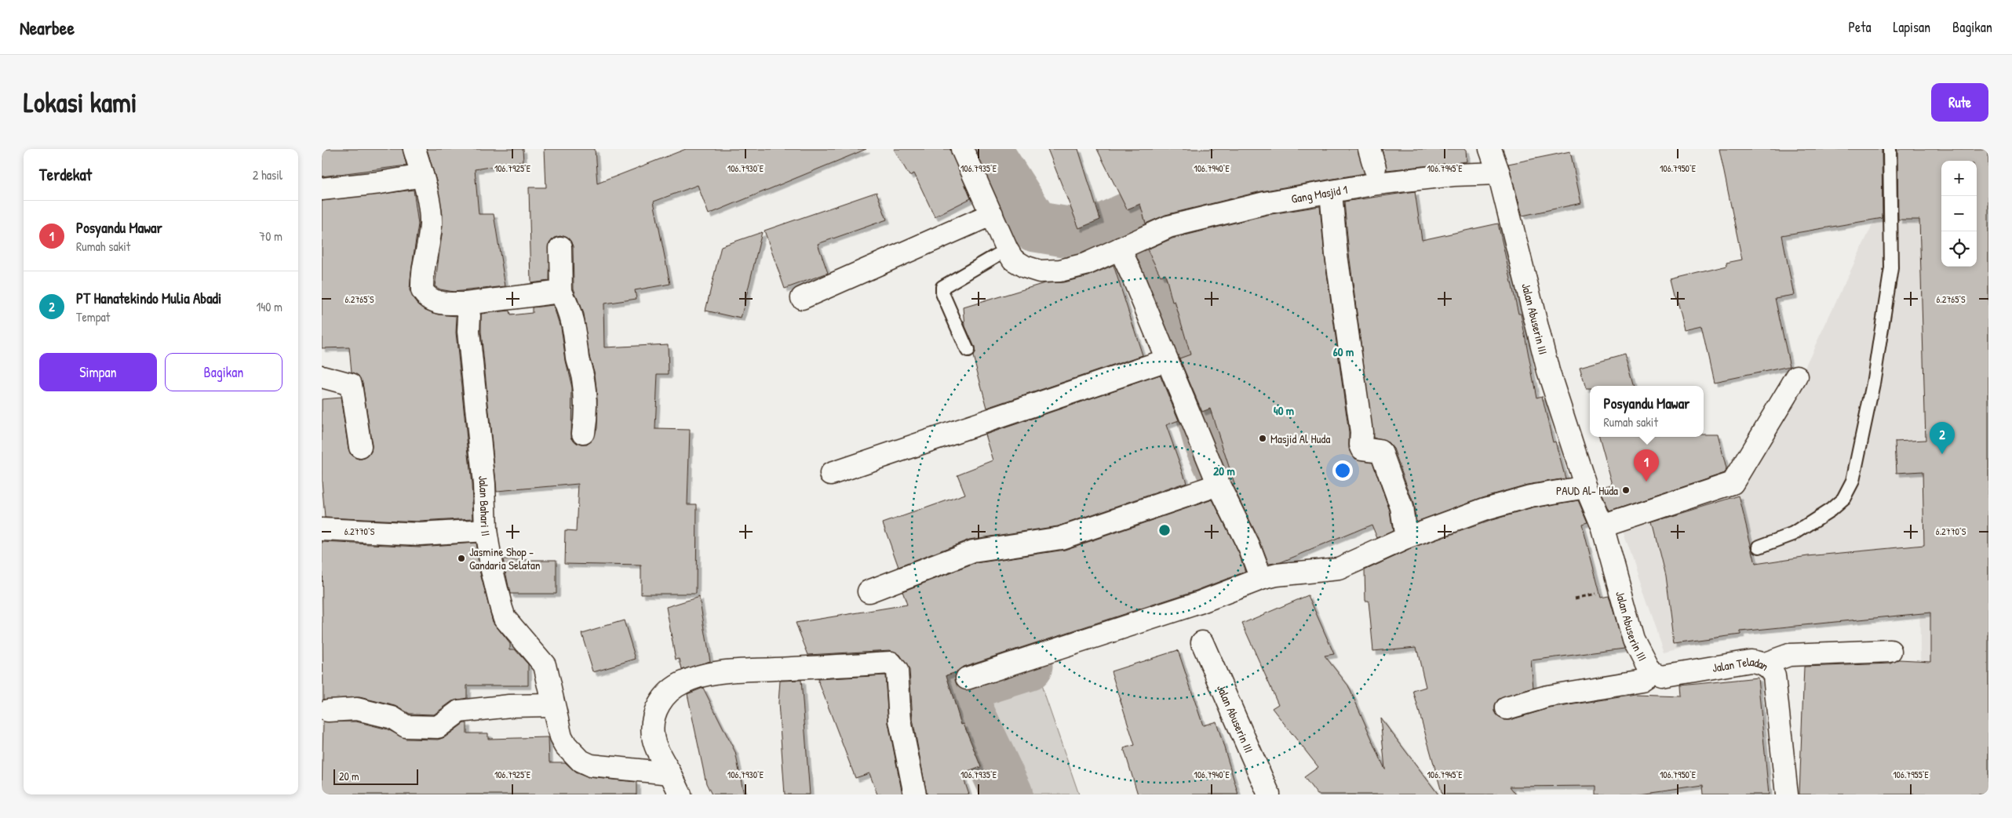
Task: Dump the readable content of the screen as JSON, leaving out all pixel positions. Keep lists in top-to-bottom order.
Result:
{
  "streets": {
    "street": [
      "Gang Masjid 1",
      "Jalan Abuserin III",
      "Jalan Bahari II",
      "Jalan Teladan"
    ]
  },
  "crossings": [
    ["Gang Masjid 1", "Jalan Abuserin III"],
    ["Jalan Abuserin III", "Jalan Teladan"]
  ],
  "places": ["Masjid Al Huda", "PAUD Al- Huda", "Jasmine Shop - Gandaria Selatan"],
  "scale_bar": "20 m",
  "page": {
    "header": "Nearbee",
    "nav": ["Peta", "Lapisan", "Bagikan"],
    "buttons": [
      "Rute",
      ["Simpan", "Bagikan"]
    ],
    "title": "Lokasi kami",
    "heading": ["Terdekat", "2 hasil"],
    "map_buttons": ["+", "−"],
    "list": [
      {
        "mark": "1",
        "name": "Posyandu Mawar",
        "note": "Rumah sakit",
        "value": "70 m"
      },
      {
        "mark": "2",
        "name": "PT Hanatekindo Mulia Abadi",
        "note": "Tempat",
        "value": "140 m"
      }
    ],
    "popup": ["Posyandu Mawar", "Rumah sakit"],
    "pins": ["2", "1"],
    "scale": "20 m"
  },
  "coordinates": [
    "106.7925°E",
    "106.7930°E",
    "106.7935°E",
    "106.7940°E",
    "106.7945°E",
    "106.7950°E",
    "6.2765°S",
    "6.2770°S",
    "106.7955°E"
  ],
  "rings": ["60 m", "40 m", "20 m"]
}
